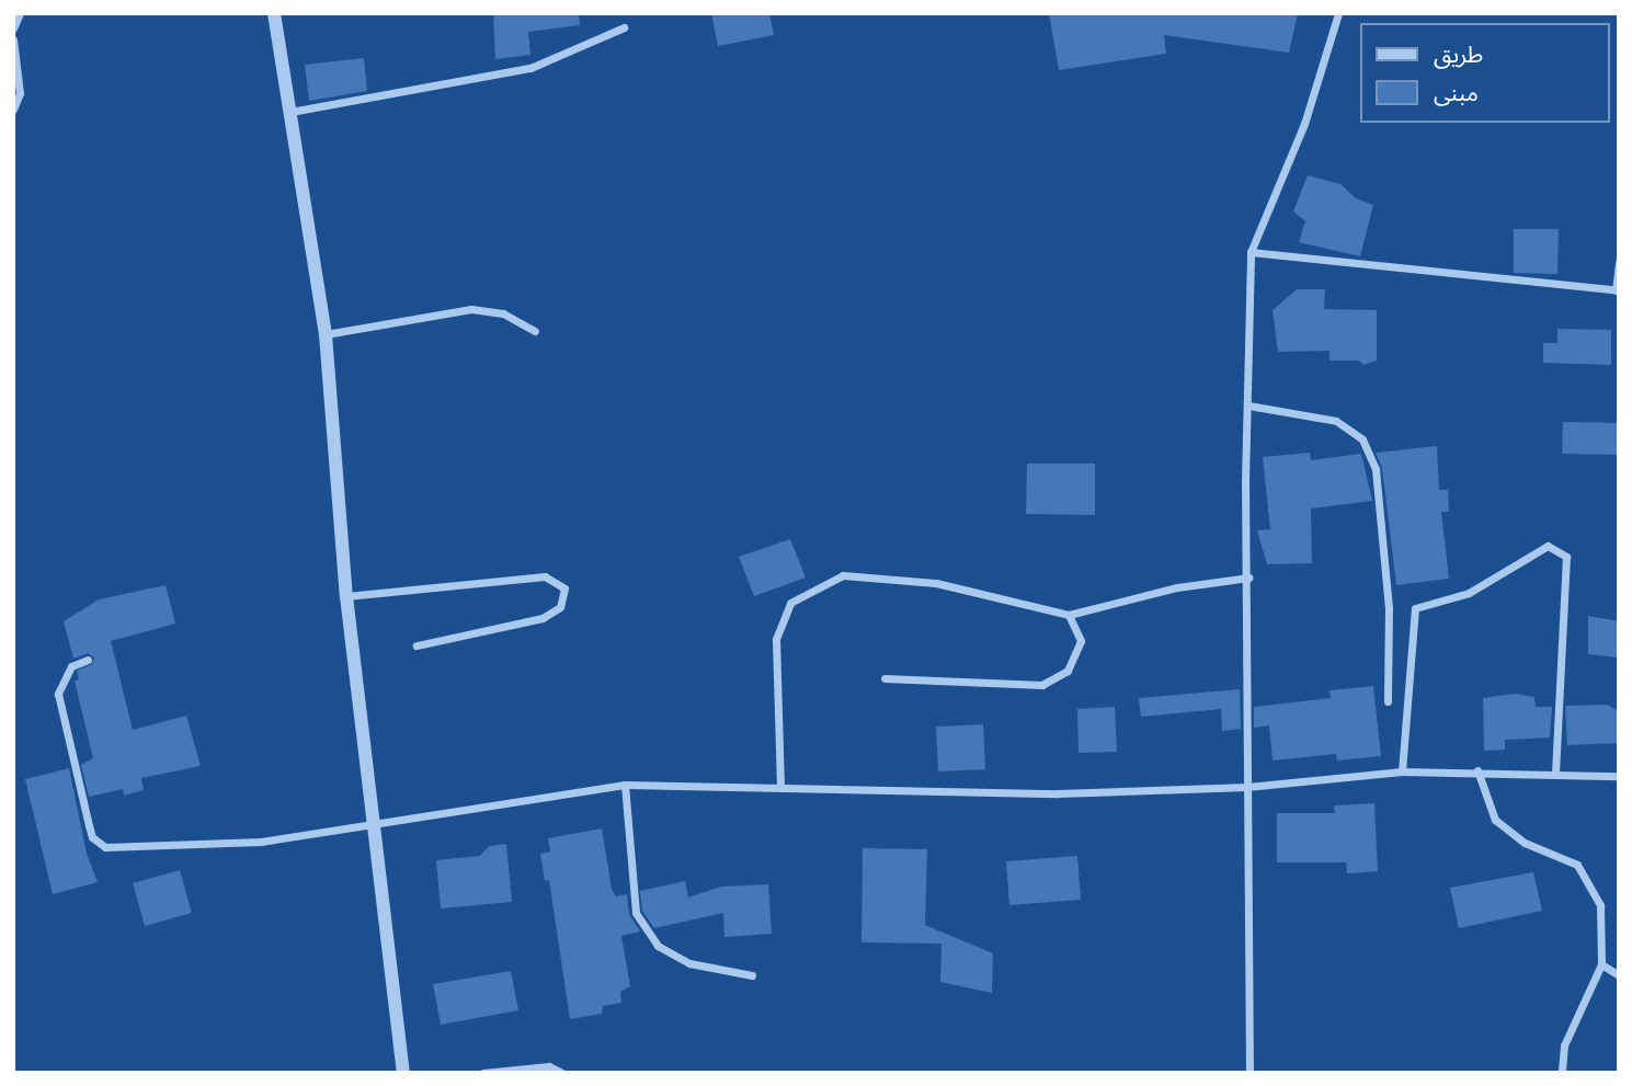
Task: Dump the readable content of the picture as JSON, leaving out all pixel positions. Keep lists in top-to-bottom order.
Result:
{
  "legend": ["طريق", "مبنى"]
}
